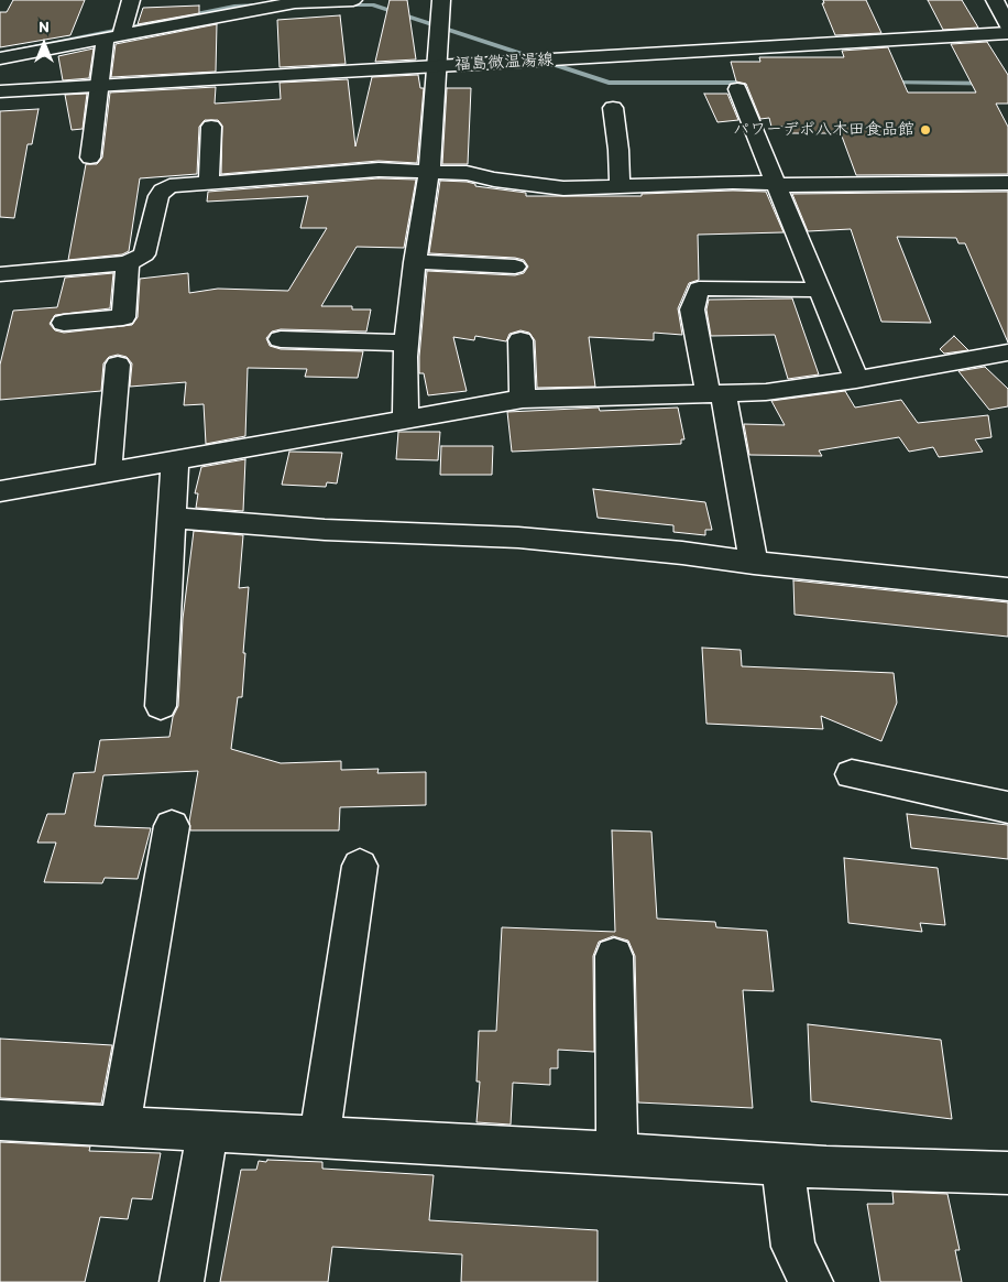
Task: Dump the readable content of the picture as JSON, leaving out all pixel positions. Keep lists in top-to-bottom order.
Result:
{
  "streets": {
    "street": ["福島微温湯線"]
  },
  "places": ["パワーデポ八木田食品館"],
  "north": "top"
}
